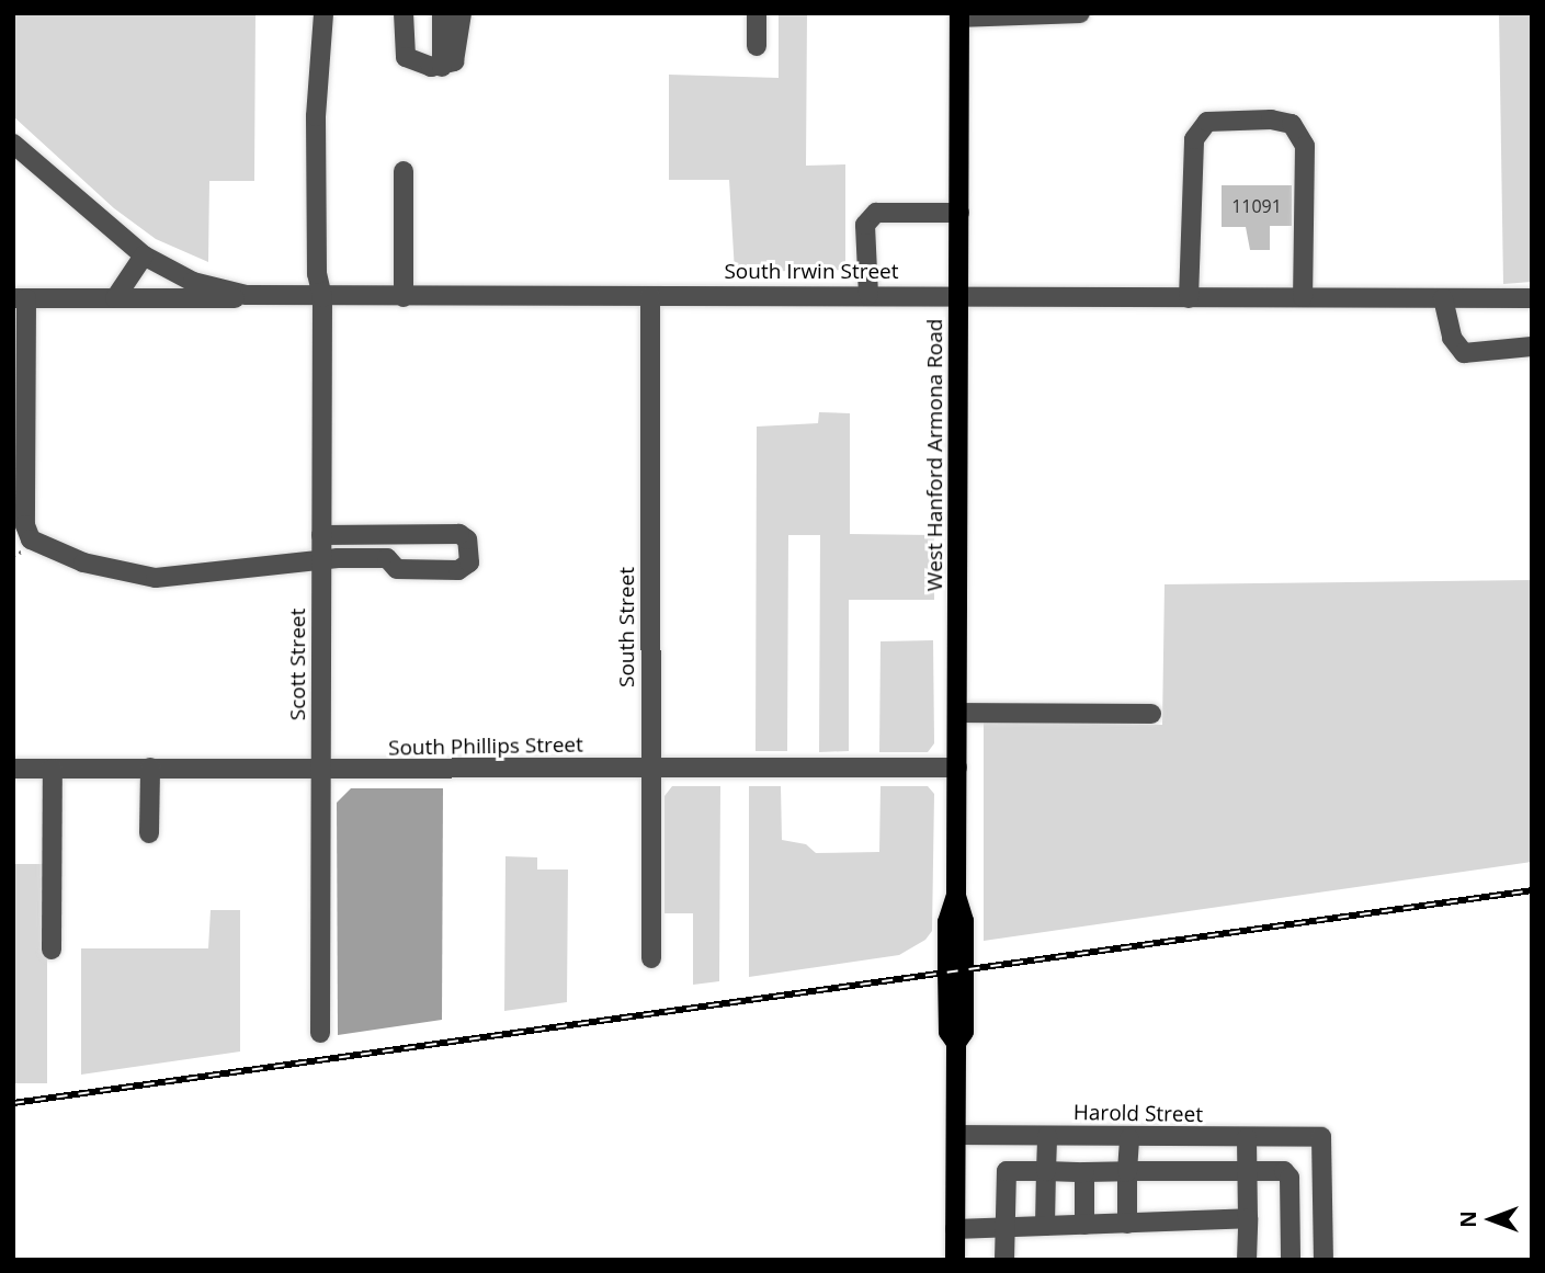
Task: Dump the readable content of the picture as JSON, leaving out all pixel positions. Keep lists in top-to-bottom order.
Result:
{
  "streets": {
    "main road": ["West Hanford Armona Road"],
    "street": [
      "South Irwin Street",
      "South Street",
      "Scott Street",
      "South Phillips Street",
      "Harold Street"
    ]
  },
  "crossings": [
    ["South Irwin Street", "West Hanford Armona Road"],
    ["South Irwin Street", "South Street"],
    ["South Irwin Street", "Scott Street"],
    ["West Hanford Armona Road", "South Phillips Street"],
    ["West Hanford Armona Road", "Harold Street"],
    ["South Street", "South Phillips Street"],
    ["Scott Street", "South Phillips Street"]
  ],
  "house_numbers": ["11091"],
  "north": "left"
}
